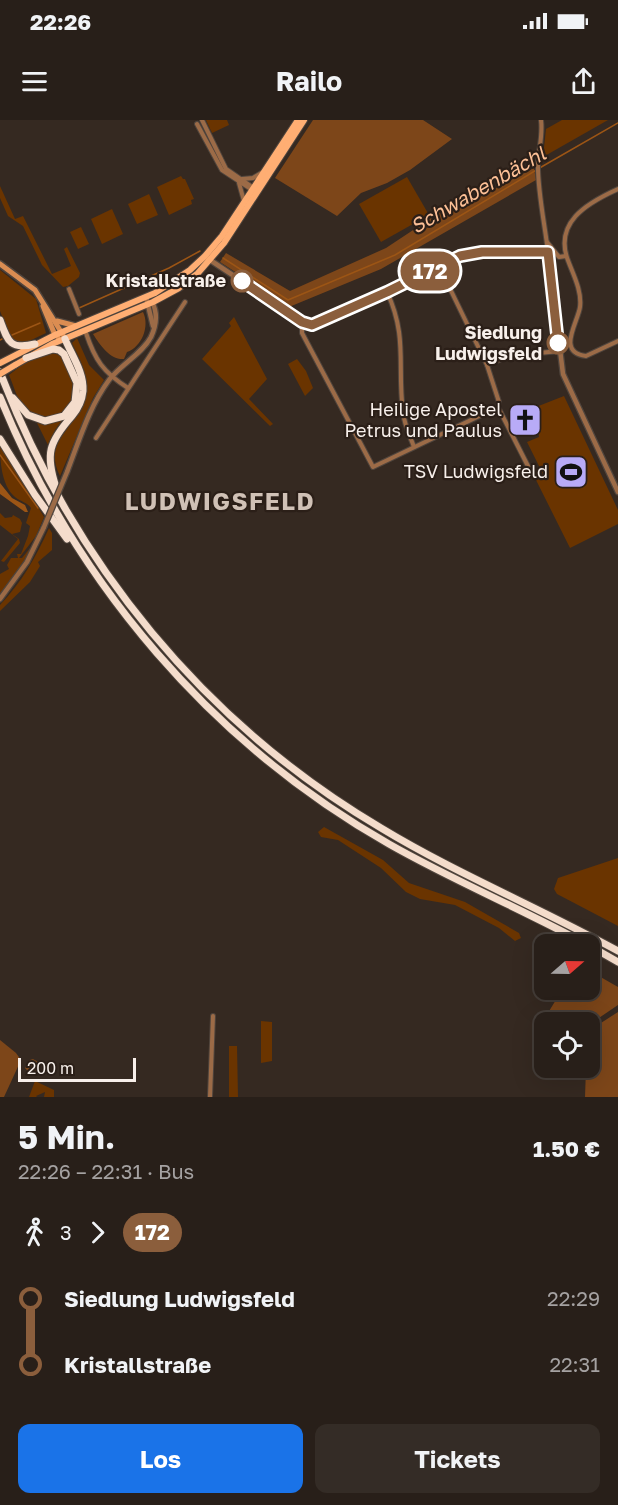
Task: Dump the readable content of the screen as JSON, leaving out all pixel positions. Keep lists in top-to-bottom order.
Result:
{
  "districts": ["LUDWIGSFELD"],
  "water": ["Schwabenbächl"],
  "places": {
    "other": ["Kristallstraße", "Siedlung Ludwigsfeld"],
    "church": ["Heilige Apostel Petrus und Paulus"],
    "sports": ["TSV Ludwigsfeld"]
  },
  "lines": ["bus line 172"],
  "scale_bar": "200 m",
  "north": "right",
  "page": {
    "status": "22:26",
    "header": "Railo",
    "on_map": "172",
    "scale": "200 m",
    "heading": ["5 Min.", "22:26 – 22:31 · Bus", "1.50 €"],
    "legs": ["3", "172"],
    "list": [
      {
        "name": "Siedlung Ludwigsfeld",
        "value": "22:29"
      },
      {
        "name": "Kristallstraße",
        "value": "22:31"
      }
    ],
    "buttons": ["Los", "Tickets"]
  }
}
